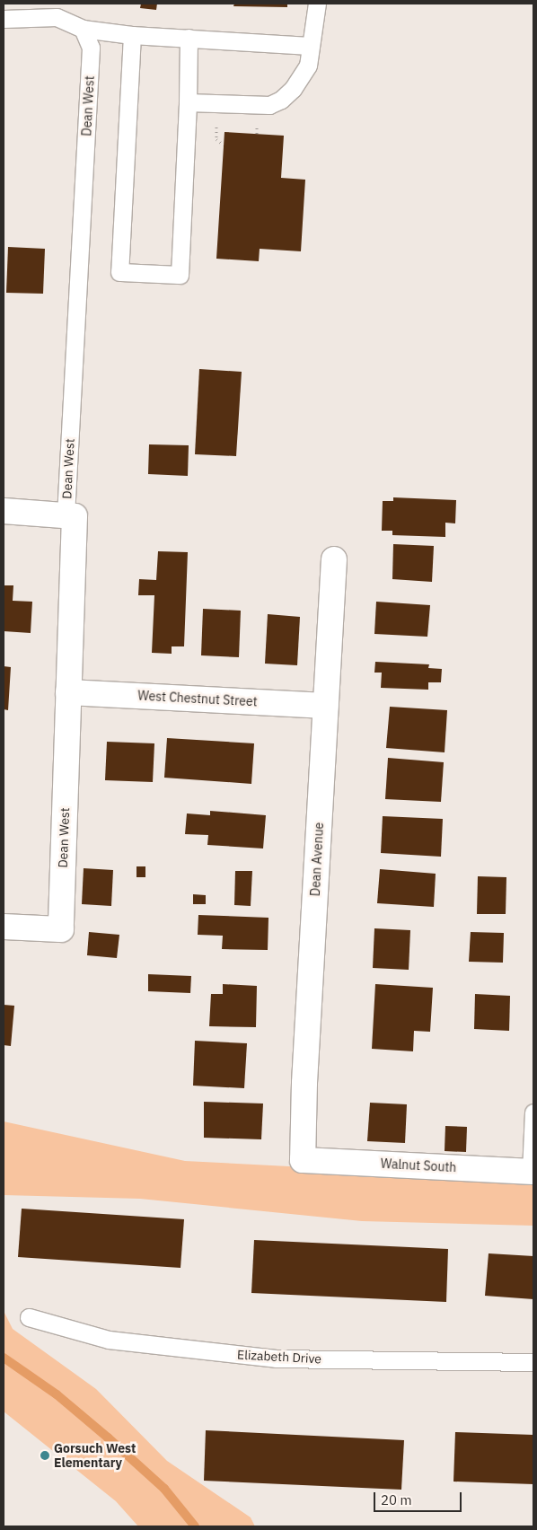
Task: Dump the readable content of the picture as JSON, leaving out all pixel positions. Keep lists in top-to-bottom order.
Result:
{
  "streets": {
    "street": [
      "Dean West",
      "West Chestnut Street",
      "Dean Avenue",
      "Walnut South"
    ],
    "lane": ["Elizabeth Drive"]
  },
  "crossings": [
    ["Dean West", "West Chestnut Street"],
    ["West Chestnut Street", "Dean Avenue"],
    ["Dean Avenue", "Walnut South"]
  ],
  "places": ["Gorsuch West Elementary"],
  "scale_bar": "20 m"
}
